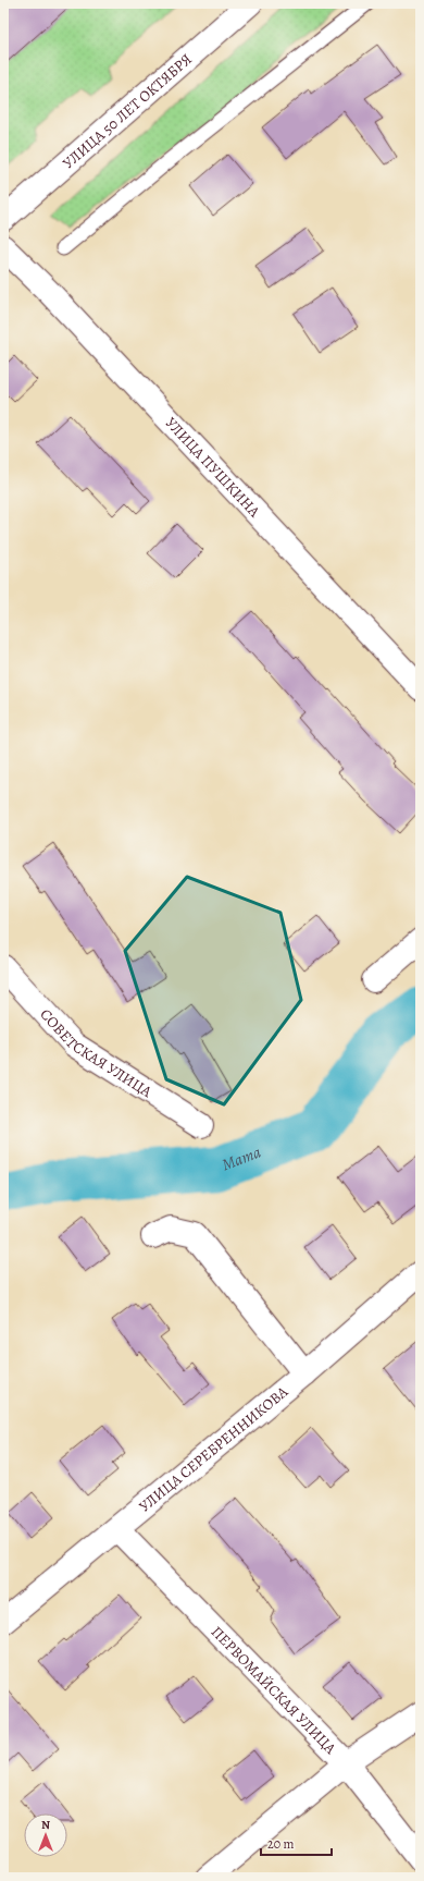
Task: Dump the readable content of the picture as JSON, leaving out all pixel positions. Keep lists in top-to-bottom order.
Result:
{
  "streets": {
    "street": [
      "УЛИЦА 50 ЛЕТ ОКТЯБРЯ",
      "УЛИЦА ПУШКИНА",
      "СОВЕТСКАЯ УЛИЦА",
      "УЛИЦА СЕРЕБРЕННИКОВА",
      "ПЕРВОМАЙСКАЯ УЛИЦА"
    ]
  },
  "crossings": [
    ["УЛИЦА СЕРЕБРЕННИКОВА", "ПЕРВОМАЙСКАЯ УЛИЦА"]
  ],
  "water": ["Мата"],
  "scale_bar": "20 m",
  "north": "top"
}
